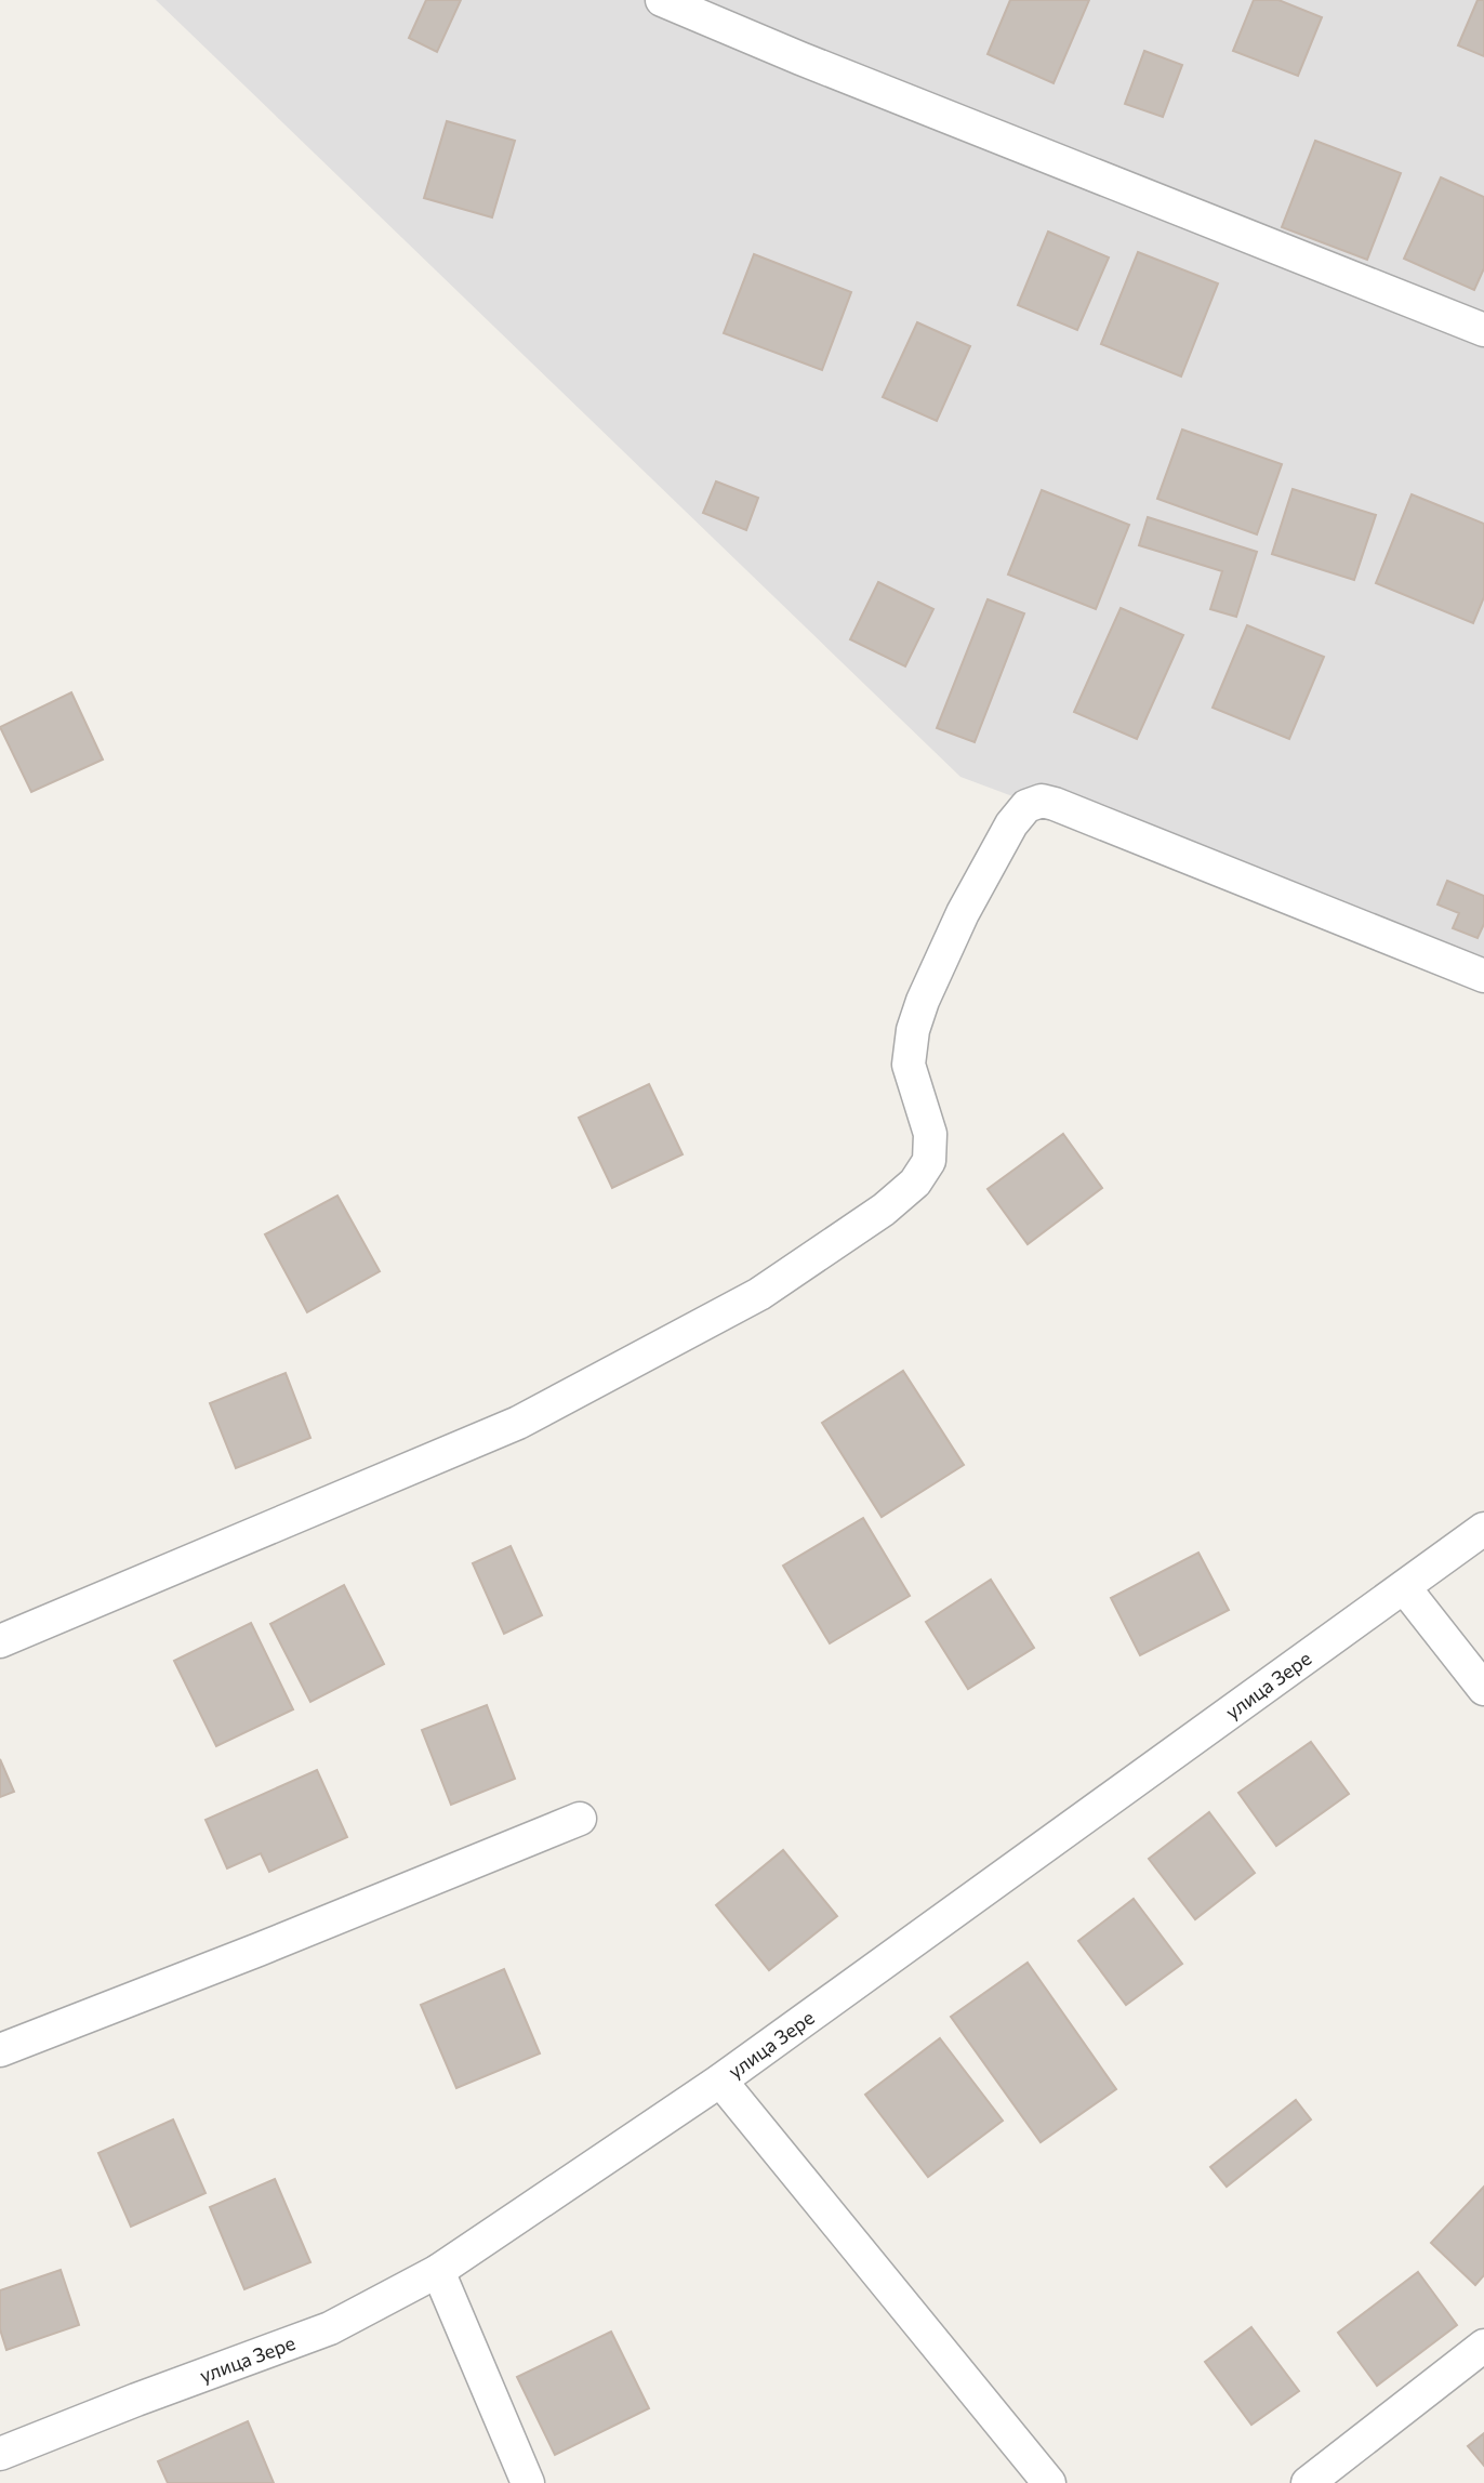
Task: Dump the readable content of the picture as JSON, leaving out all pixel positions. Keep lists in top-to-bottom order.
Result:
{
  "streets": {
    "street": ["улица Зере"]
  }
}
